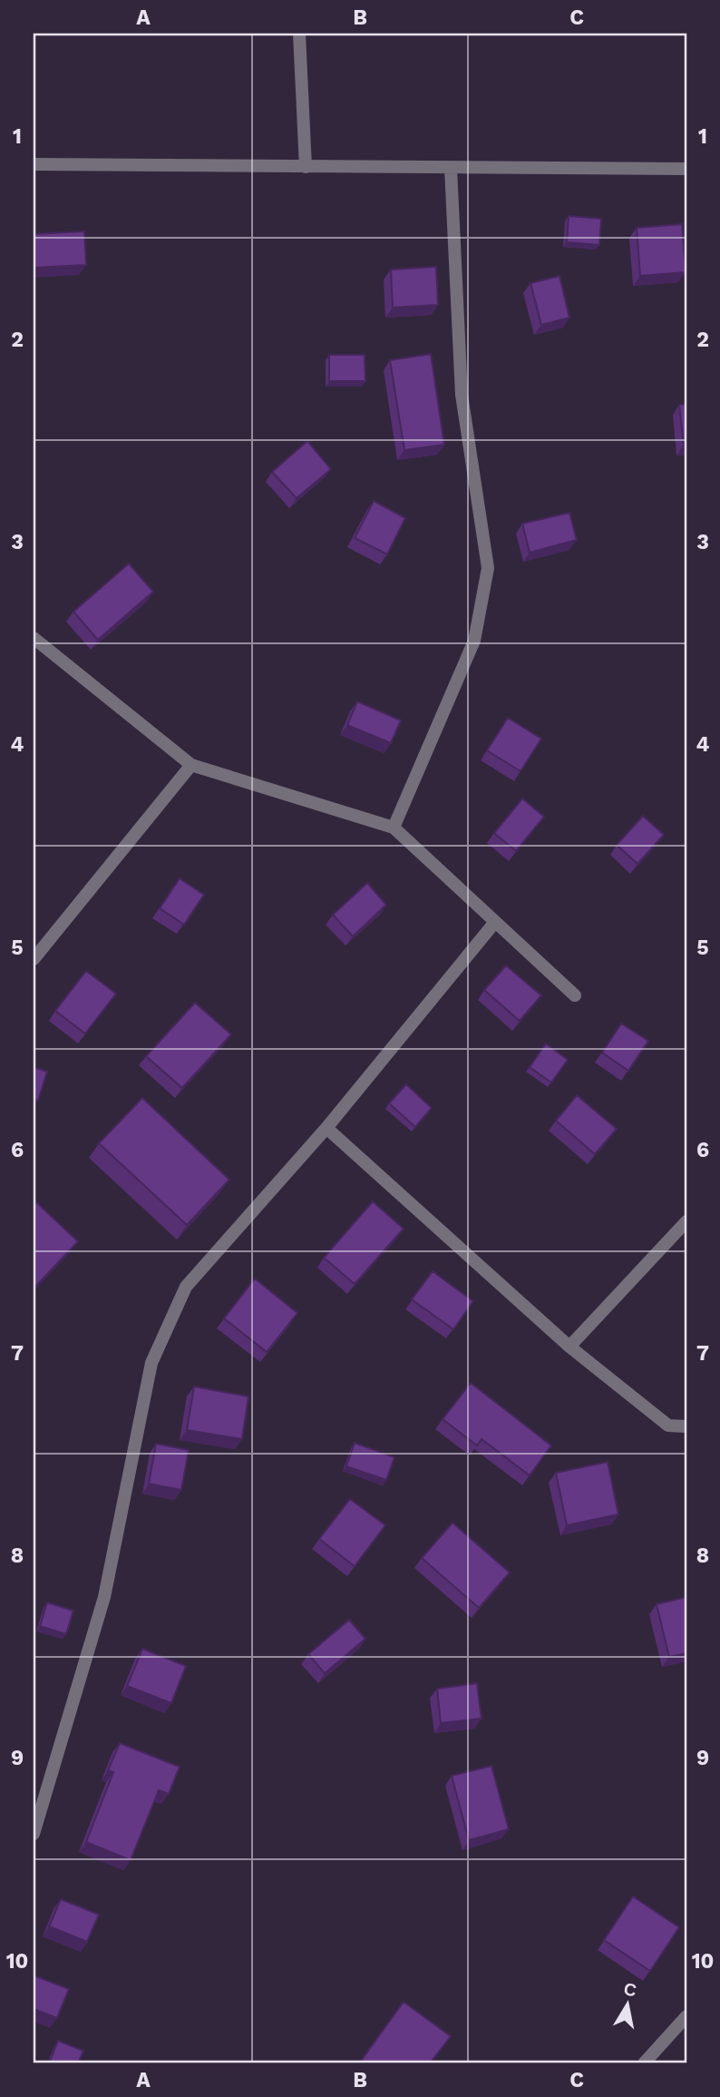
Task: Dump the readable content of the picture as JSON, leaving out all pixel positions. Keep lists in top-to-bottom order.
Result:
{
  "north": "top",
  "grid": {
    "columns": ["A", "B", "C"],
    "rows": [
      "1",
      "2",
      "3",
      "4",
      "5",
      "6",
      "7",
      "8",
      "9",
      "10"
    ]
  }
}
